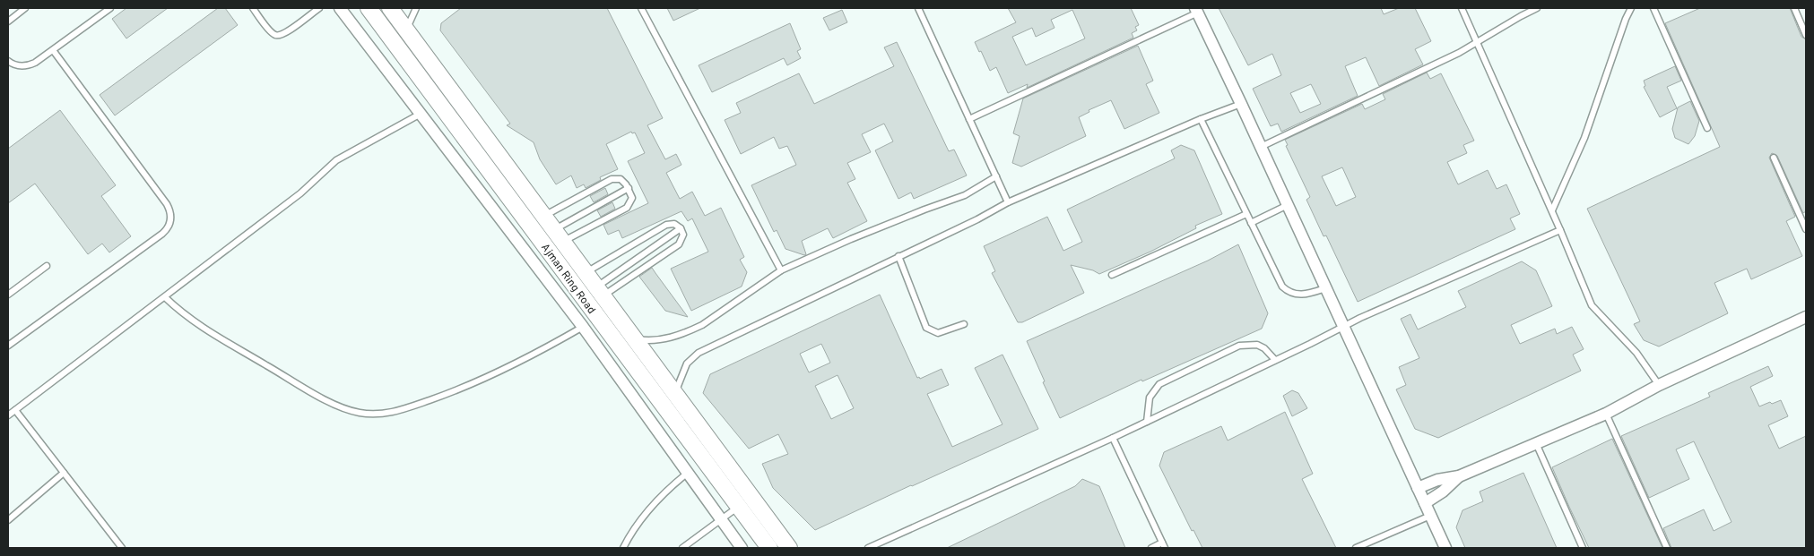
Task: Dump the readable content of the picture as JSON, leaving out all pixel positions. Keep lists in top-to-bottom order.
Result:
{
  "streets": {
    "main road": ["Ajman Ring Road"]
  }
}
